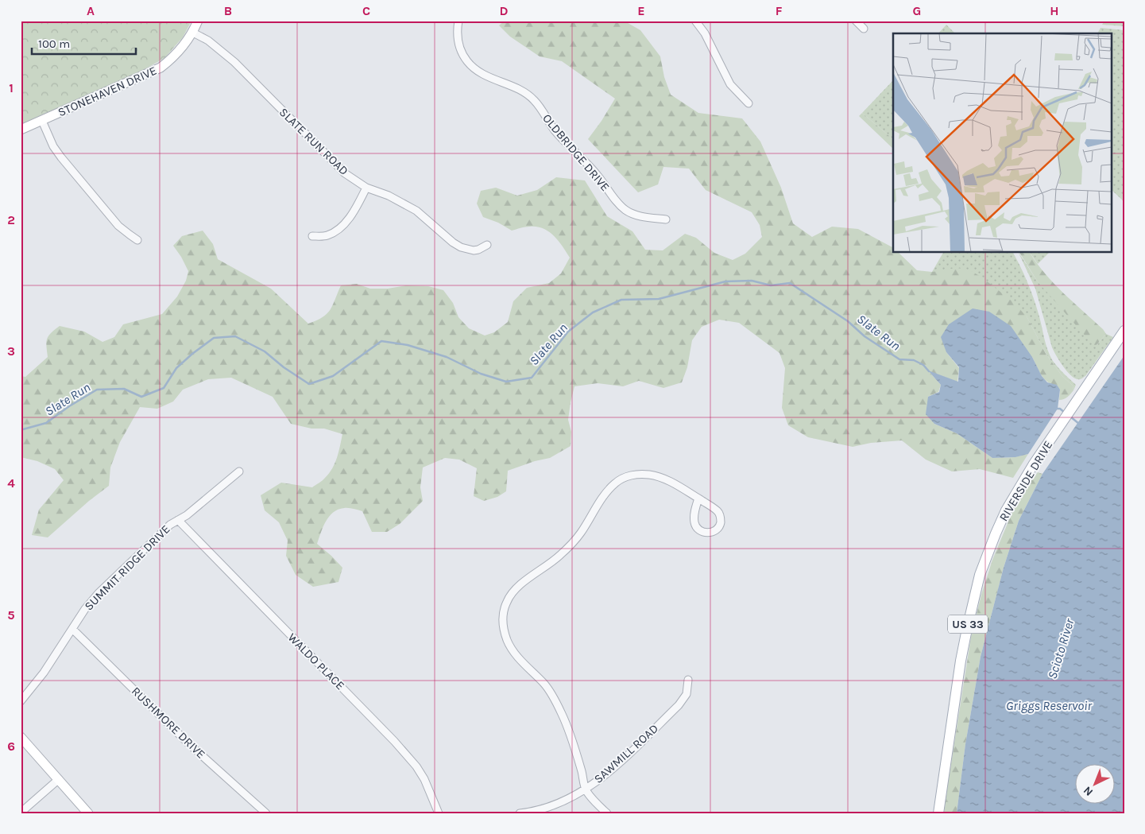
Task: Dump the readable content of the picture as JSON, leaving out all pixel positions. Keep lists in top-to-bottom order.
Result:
{
  "streets": {
    "main road": ["RIVERSIDE DRIVE", "US 33"],
    "street": [
      "STONEHAVEN DRIVE",
      "SLATE RUN ROAD",
      "OLDBRIDGE DRIVE",
      "SUMMIT RIDGE DRIVE",
      "WALDO PLACE",
      "RUSHMORE DRIVE",
      "SAWMILL ROAD"
    ]
  },
  "crossings": [
    ["STONEHAVEN DRIVE", "SLATE RUN ROAD"],
    ["SUMMIT RIDGE DRIVE", "WALDO PLACE"],
    ["SUMMIT RIDGE DRIVE", "RUSHMORE DRIVE"]
  ],
  "water": ["Slate Run", "Scioto River", "Griggs Reservoir"],
  "scale_bar": "100 m",
  "north": "bottom left",
  "grid": {
    "columns": [
      "A",
      "B",
      "C",
      "D",
      "E",
      "F",
      "G",
      "H"
    ],
    "rows": [
      "1",
      "2",
      "3",
      "4",
      "5",
      "6"
    ]
  }
}
